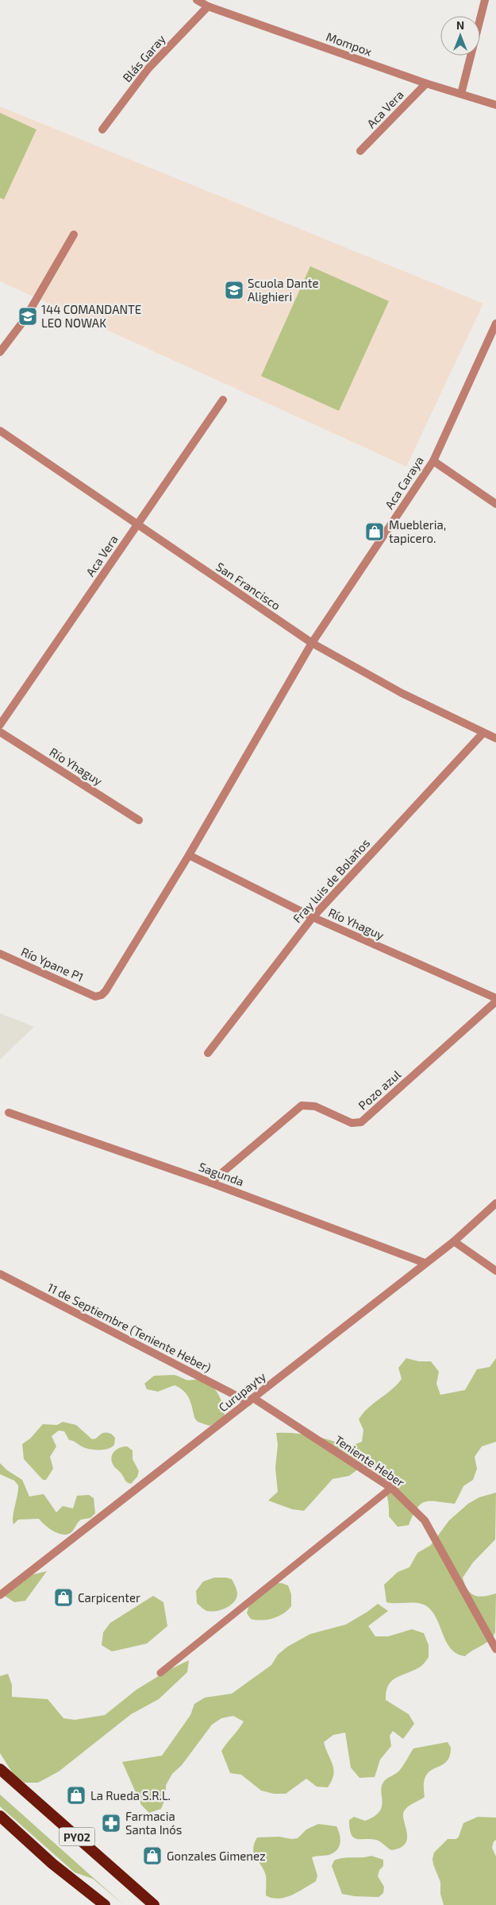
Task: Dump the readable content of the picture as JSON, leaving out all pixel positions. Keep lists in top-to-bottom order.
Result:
{
  "streets": {
    "highway": ["PY02"],
    "street": [
      "Mompox",
      "Blás Garay",
      "Aca Vera",
      "Aca Caraya",
      "San Francisco",
      "Río Yhaguy",
      "Fray luis de Bolaños",
      "Río Ypane P1",
      "Pozo azul",
      "Sagunda",
      "11 de Septiembre (Teniente Heber)",
      "Curupayty",
      "Teniente Heber"
    ]
  },
  "crossings": [
    ["Mompox", "Blás Garay"],
    ["Mompox", "Aca Vera"],
    ["Aca Vera", "San Francisco"],
    ["Aca Caraya", "San Francisco"],
    ["Aca Caraya", "Río Yhaguy"],
    ["Aca Caraya", "Río Ypane P1"],
    ["San Francisco", "Fray luis de Bolaños"],
    ["Río Yhaguy", "Fray luis de Bolaños"],
    ["Pozo azul", "Sagunda"],
    ["Sagunda", "Curupayty"],
    ["11 de Septiembre (Teniente Heber)", "Curupayty"],
    ["11 de Septiembre (Teniente Heber)", "Teniente Heber"],
    ["Curupayty", "Teniente Heber"]
  ],
  "places": {
    "school or university": ["Scuola Dante Alighieri", "144 COMANDANTE LEO NOWAK"],
    "shop": [
      "Muebleria, tapicero.",
      "Carpicenter",
      "La Rueda S.R.L.",
      "Gonzales Gimenez"
    ],
    "pharmacy": ["Farmacia Santa Inós"]
  },
  "north": "top"
}
